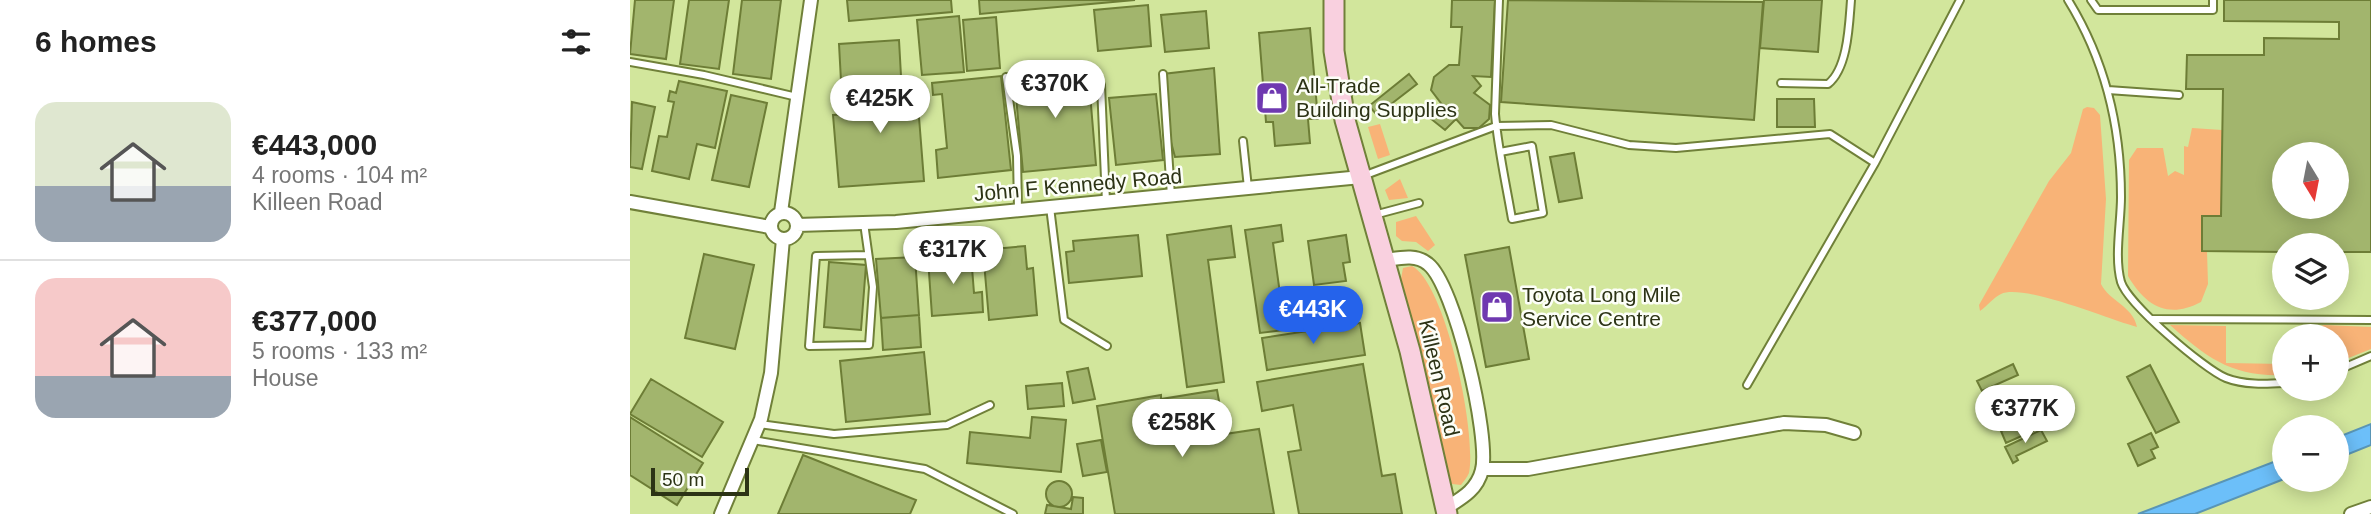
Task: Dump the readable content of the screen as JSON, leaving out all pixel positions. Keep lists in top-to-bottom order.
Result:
{
  "streets": {
    "street": ["John F Kennedy Road", "Killeen Road"]
  },
  "crossings": [
    ["John F Kennedy Road", "Killeen Road"]
  ],
  "places": {
    "shop": ["All-Trade Building Supplies", "Toyota Long Mile Service Centre"]
  },
  "scale_bar": "50 m",
  "north": "bottom",
  "page": {
    "heading": "6 homes",
    "price": [
      "€370K",
      "€425K",
      "€317K",
      "€443K",
      "€377K",
      "€258K"
    ],
    "list": [
      {
        "name": "€443,000",
        "note": "4 rooms · 104 m² · Killeen Road"
      },
      {
        "name": "€377,000",
        "note": "5 rooms · 133 m² · House"
      }
    ],
    "map_buttons": ["+", "−"],
    "scale": "50 m"
  }
}
